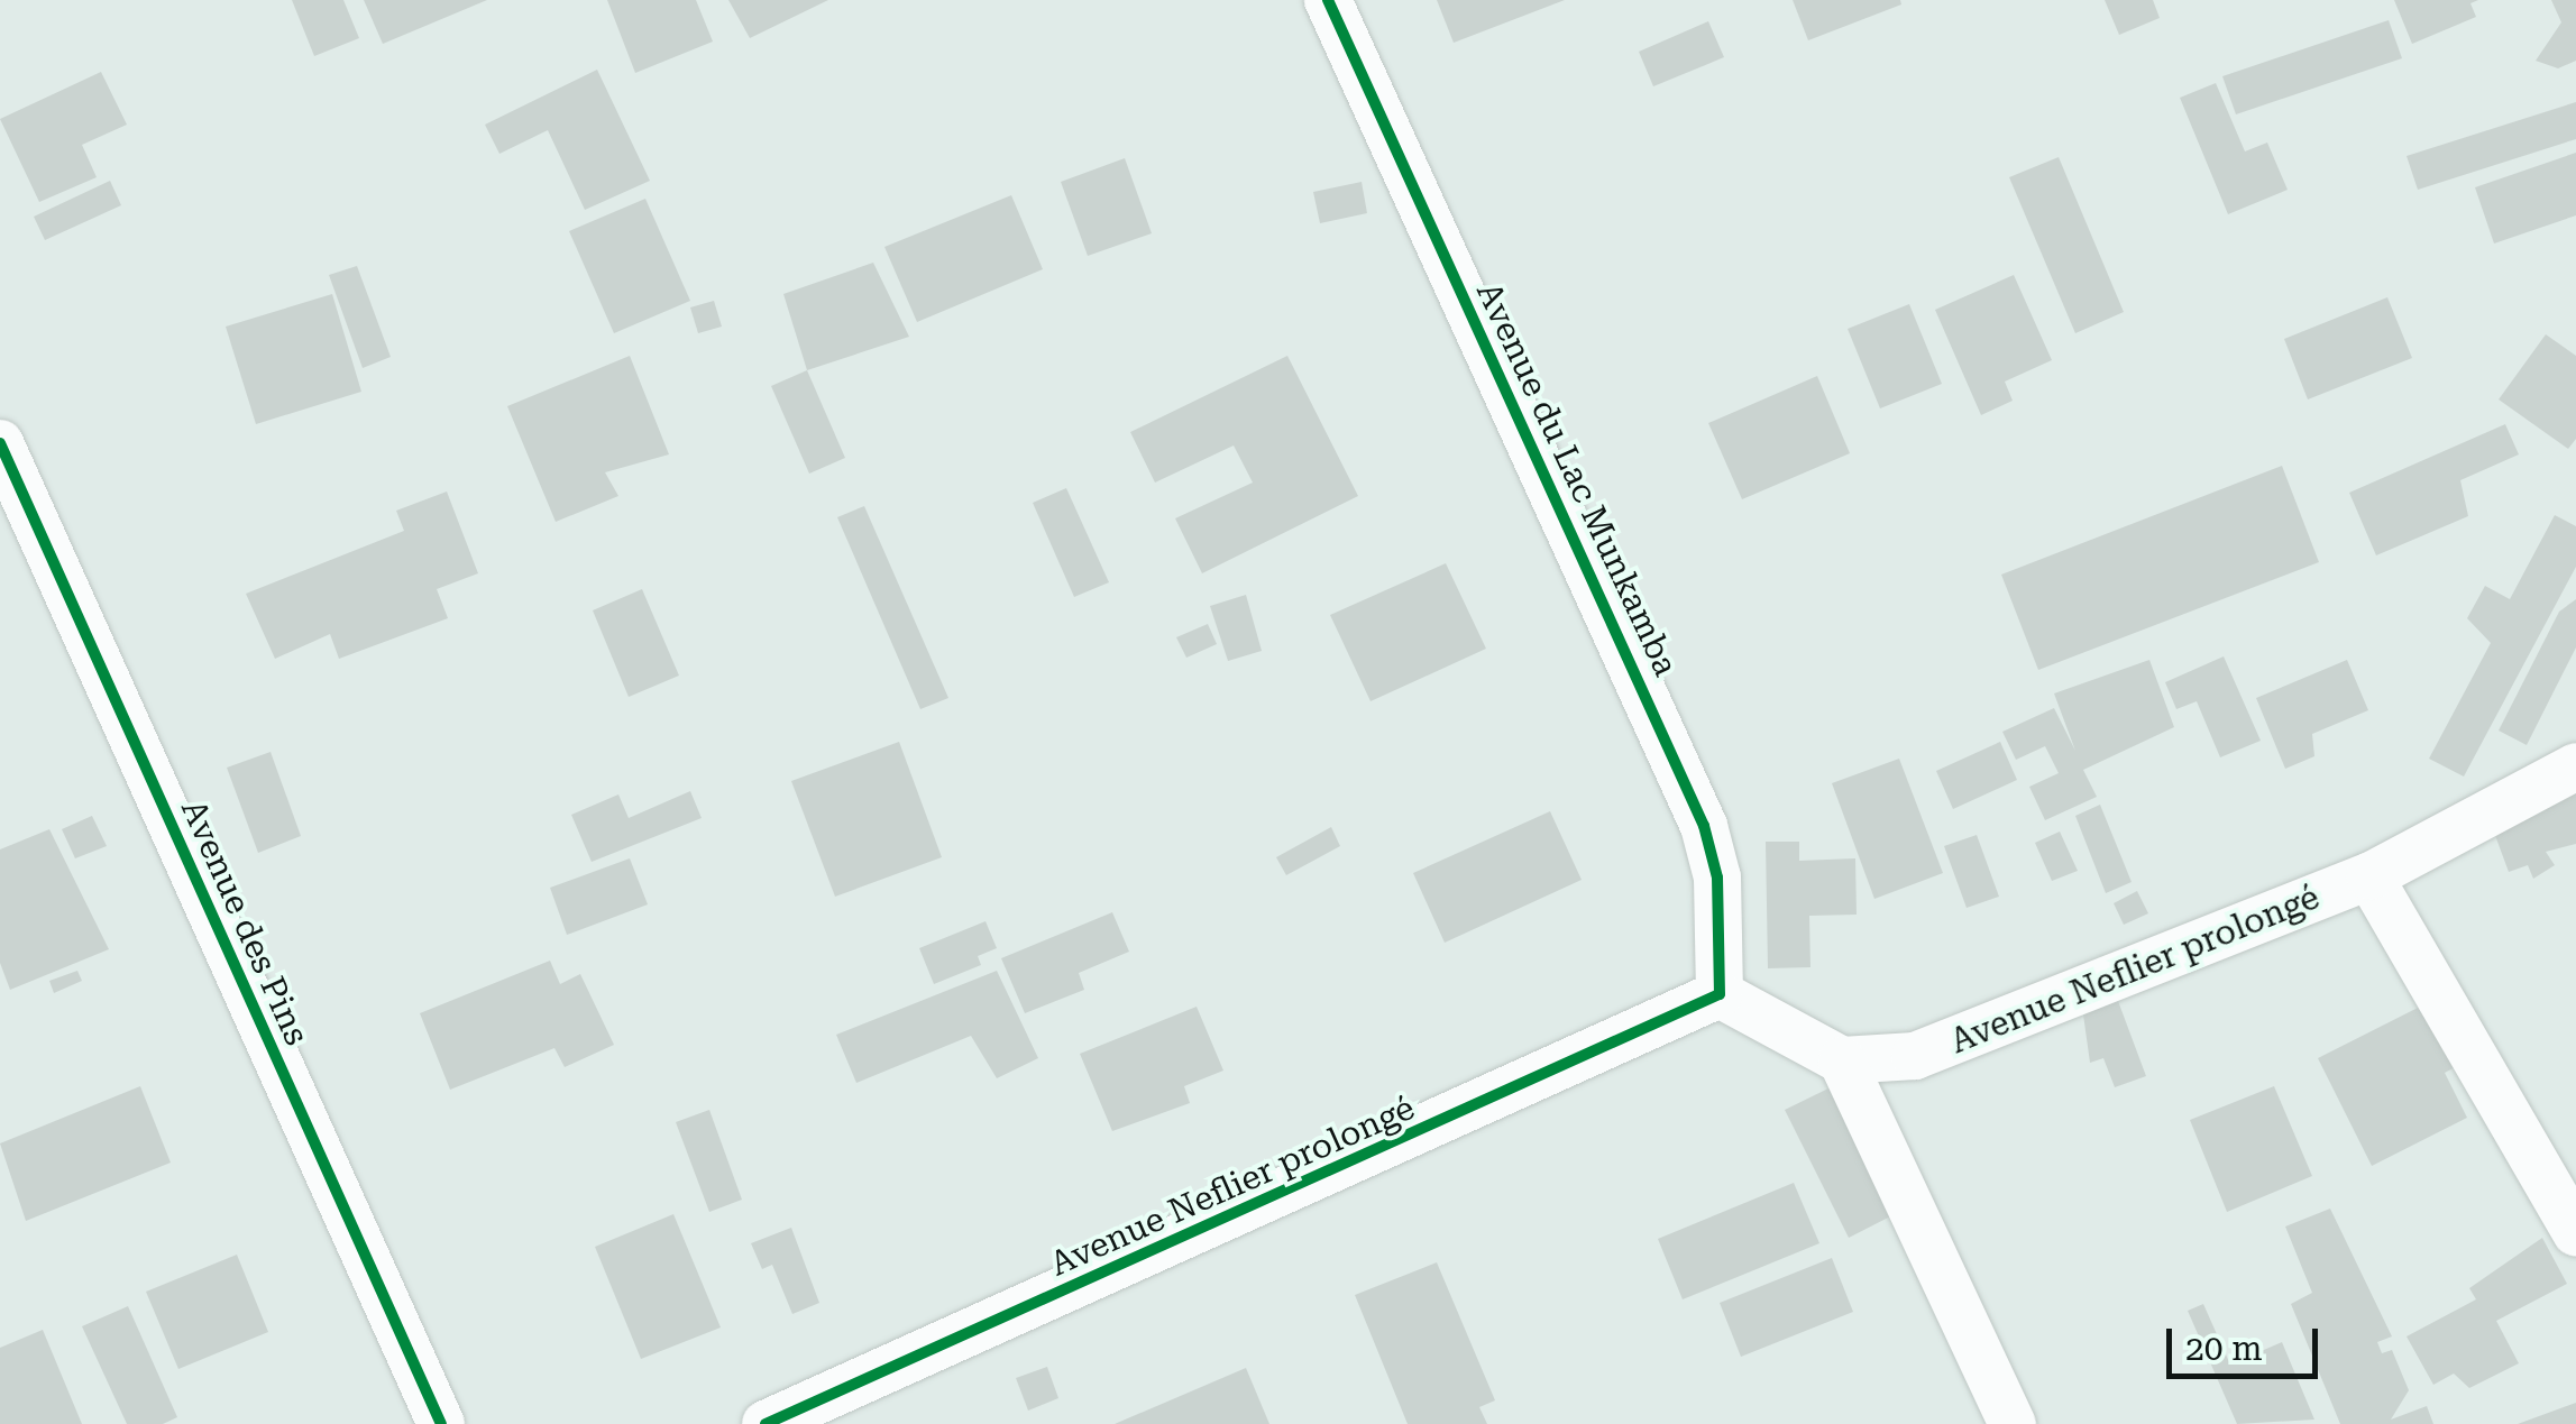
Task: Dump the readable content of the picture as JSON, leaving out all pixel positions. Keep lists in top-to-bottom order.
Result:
{
  "streets": {
    "street": ["Avenue du Lac Munkamba", "Avenue des Pins", "Avenue Neflier prolongé"]
  },
  "crossings": [
    ["Avenue du Lac Munkamba", "Avenue Neflier prolongé"]
  ],
  "scale_bar": "20 m"
}
